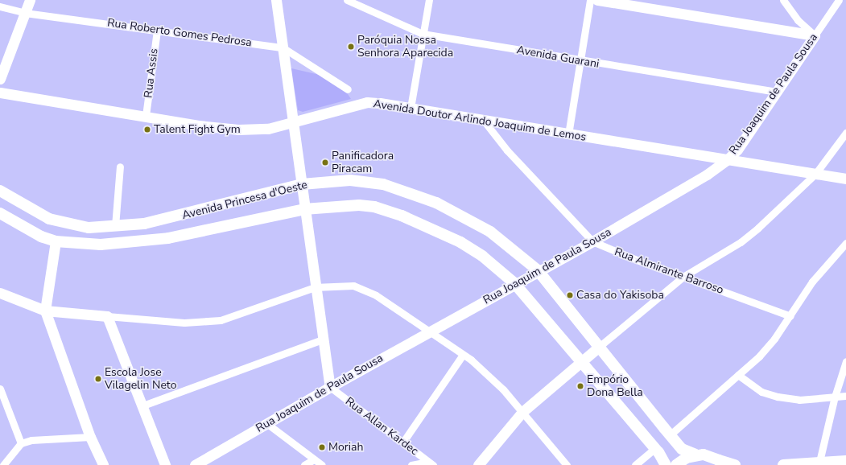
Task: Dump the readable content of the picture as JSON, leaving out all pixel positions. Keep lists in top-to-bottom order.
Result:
{
  "streets": {
    "main road": ["Avenida Princesa d'Oeste"],
    "street": [
      "Rua Roberto Gomes Pedrosa",
      "Avenida Guarani",
      "Rua Assis",
      "Rua Joaquim de Paula Sousa",
      "Avenida Doutor Arlindo Joaquim de Lemos",
      "Rua Almirante Barroso",
      "Rua Allan Kardec"
    ]
  },
  "crossings": [
    ["Rua Roberto Gomes Pedrosa", "Rua Assis"],
    ["Avenida Guarani", "Rua Joaquim de Paula Sousa"],
    ["Rua Assis", "Avenida Doutor Arlindo Joaquim de Lemos"],
    ["Rua Joaquim de Paula Sousa", "Avenida Doutor Arlindo Joaquim de Lemos"],
    ["Rua Joaquim de Paula Sousa", "Avenida Princesa d'Oeste"],
    ["Rua Joaquim de Paula Sousa", "Rua Almirante Barroso"],
    ["Rua Joaquim de Paula Sousa", "Rua Allan Kardec"],
    ["Avenida Doutor Arlindo Joaquim de Lemos", "Rua Almirante Barroso"]
  ],
  "places": [
    "Paróquia Nossa Senhora Aparecida",
    "Talent Fight Gym",
    "Panificadora Piracam",
    "Casa do Yakisoba",
    "Escola Jose Vilagelin Neto",
    "Empório Dona Bella",
    "Moriah"
  ]
}
